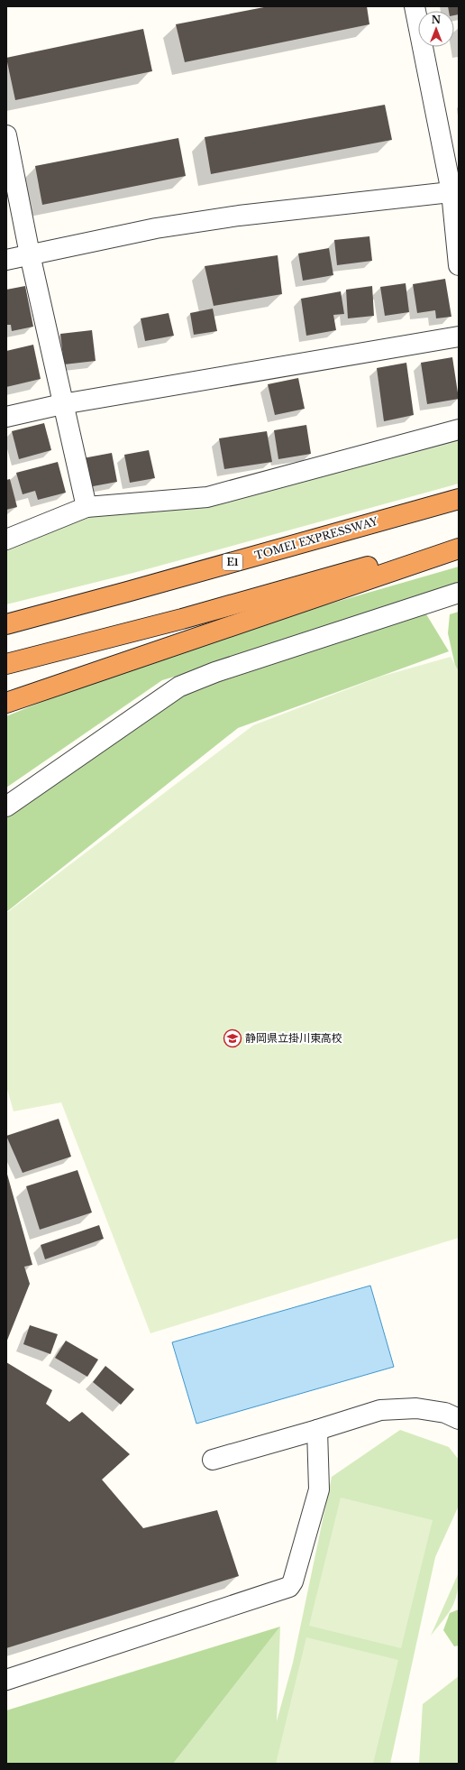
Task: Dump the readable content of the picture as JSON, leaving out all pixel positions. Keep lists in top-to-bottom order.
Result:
{
  "streets": {
    "highway": ["TOMEI EXPRESSWAY", "E1"]
  },
  "places": {
    "school or university": ["静岡県立掛川東高校"]
  },
  "north": "top"
}
